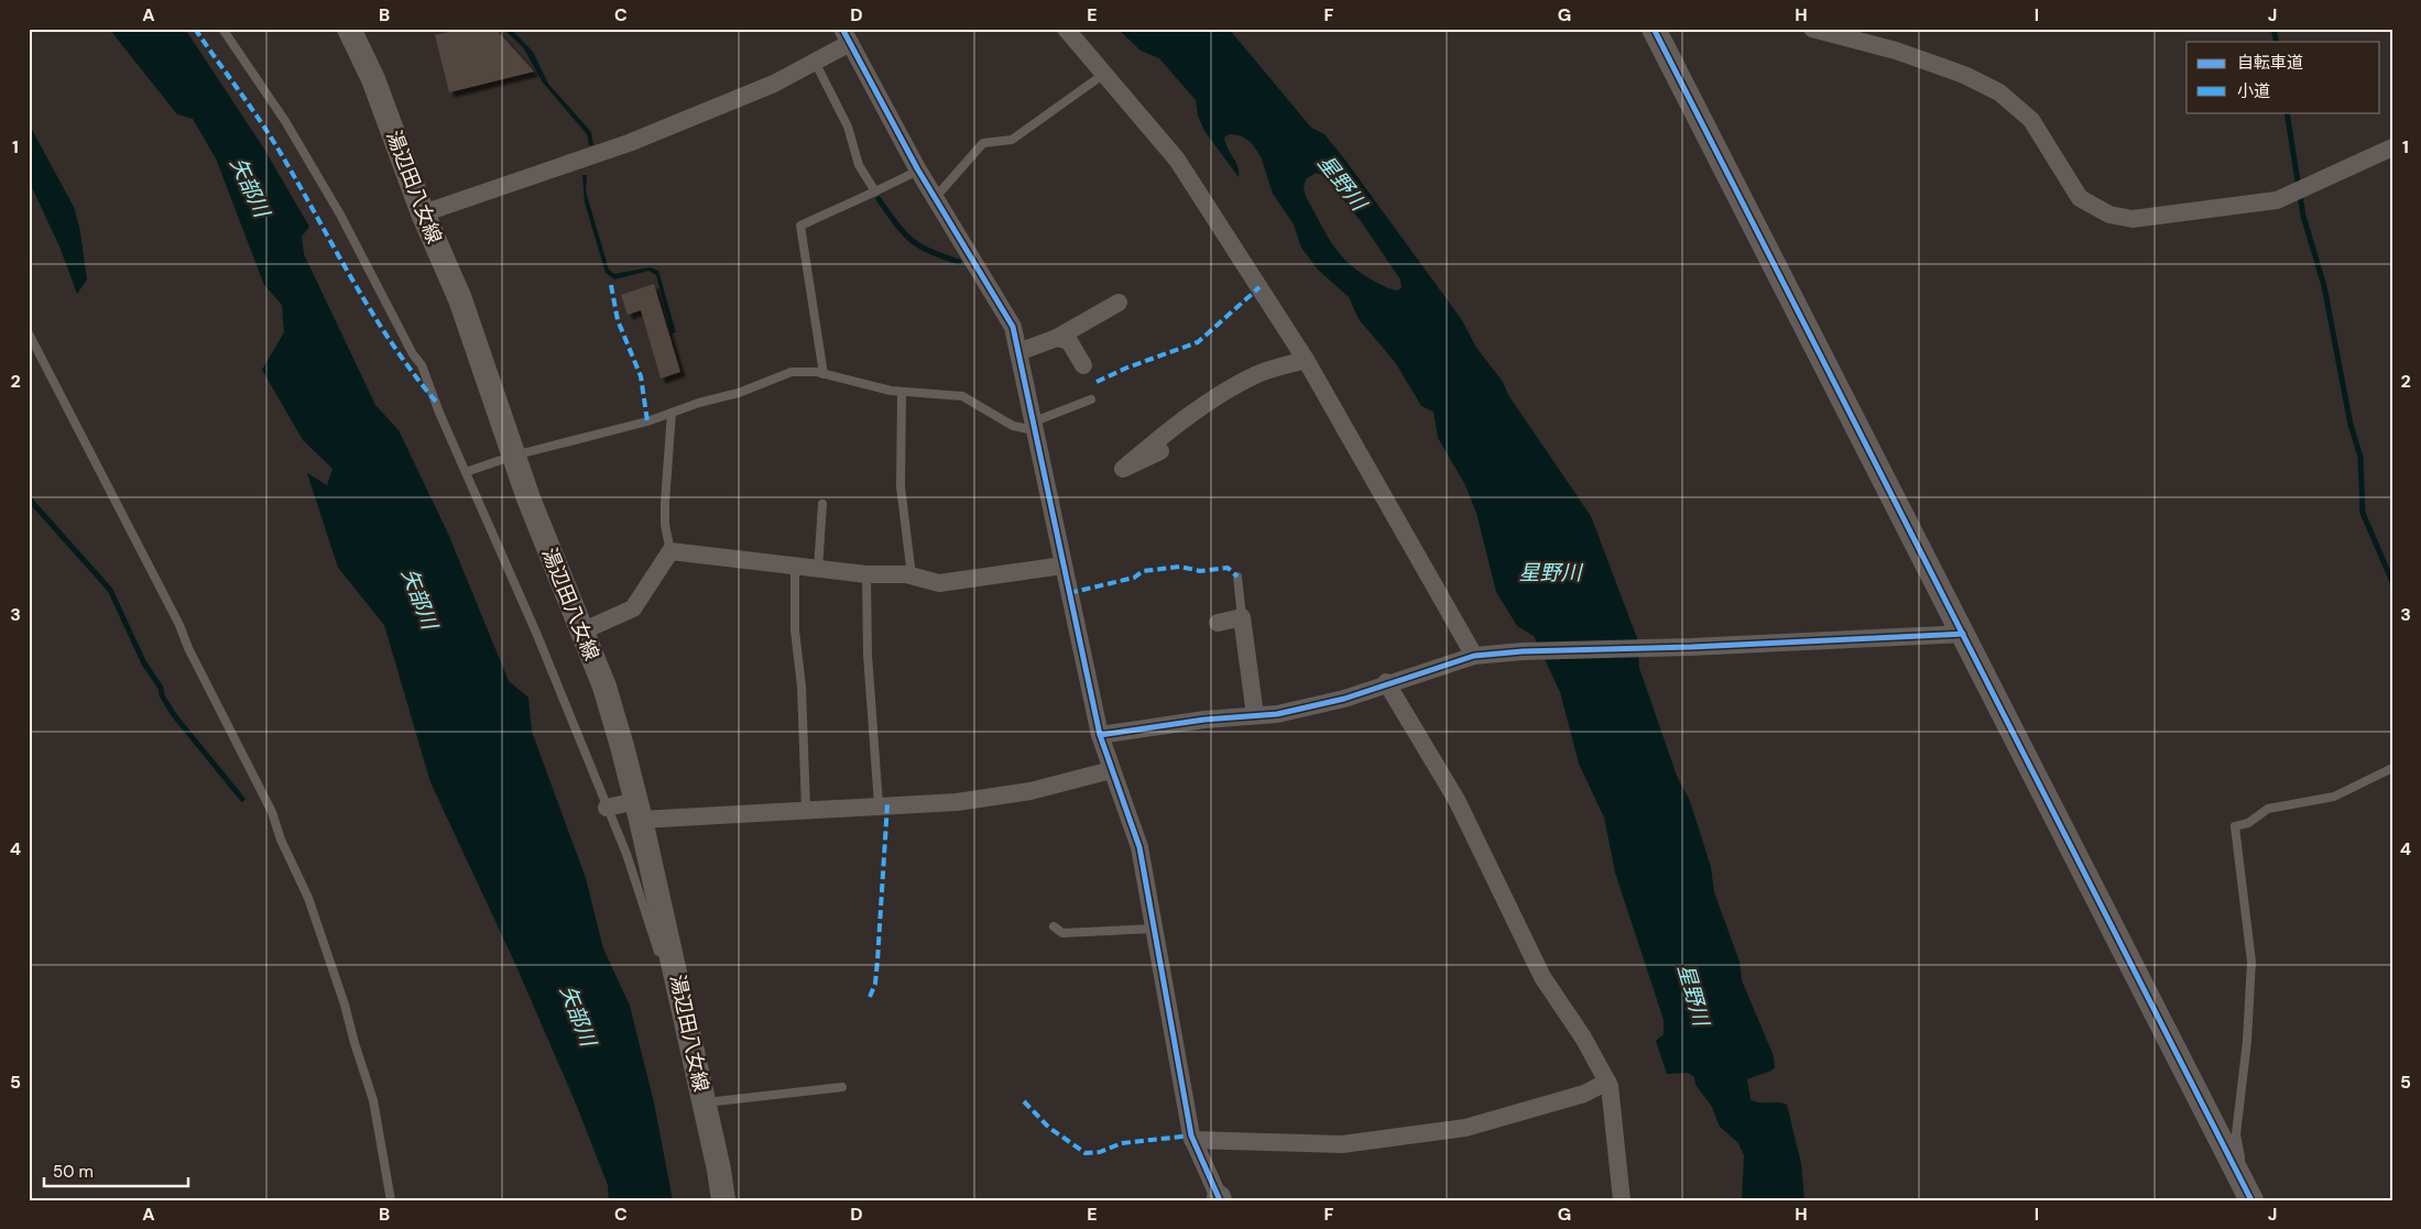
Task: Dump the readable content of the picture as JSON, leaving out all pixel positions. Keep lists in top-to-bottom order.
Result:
{
  "streets": {
    "street": ["湯辺田八女線"]
  },
  "water": ["星野川", "矢部川"],
  "legend": ["自転車道", "小道"],
  "scale_bar": "50 m",
  "grid": {
    "columns": [
      "A",
      "B",
      "C",
      "D",
      "E",
      "F",
      "G",
      "H",
      "I",
      "J"
    ],
    "rows": [
      "1",
      "2",
      "3",
      "4",
      "5"
    ]
  }
}
